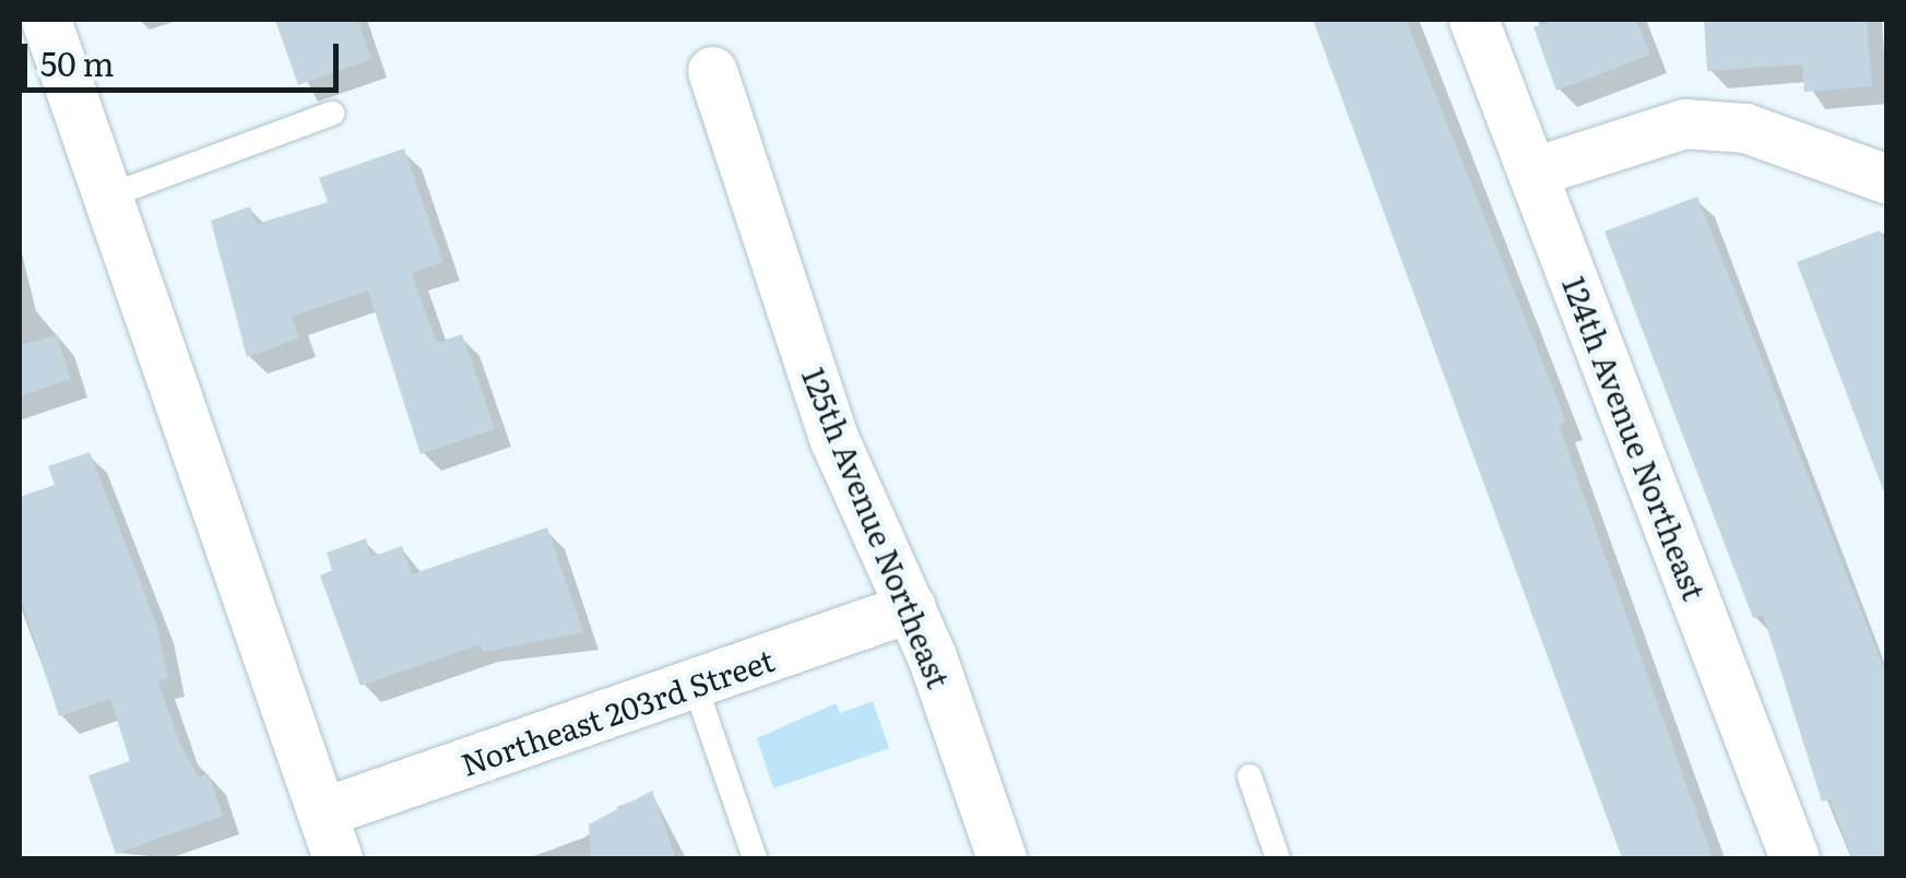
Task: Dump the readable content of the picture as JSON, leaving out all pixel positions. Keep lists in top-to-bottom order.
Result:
{
  "streets": {
    "street": ["124th Avenue Northeast", "125th Avenue Northeast", "Northeast 203rd Street"]
  },
  "crossings": [
    ["125th Avenue Northeast", "Northeast 203rd Street"]
  ],
  "scale_bar": "50 m"
}
